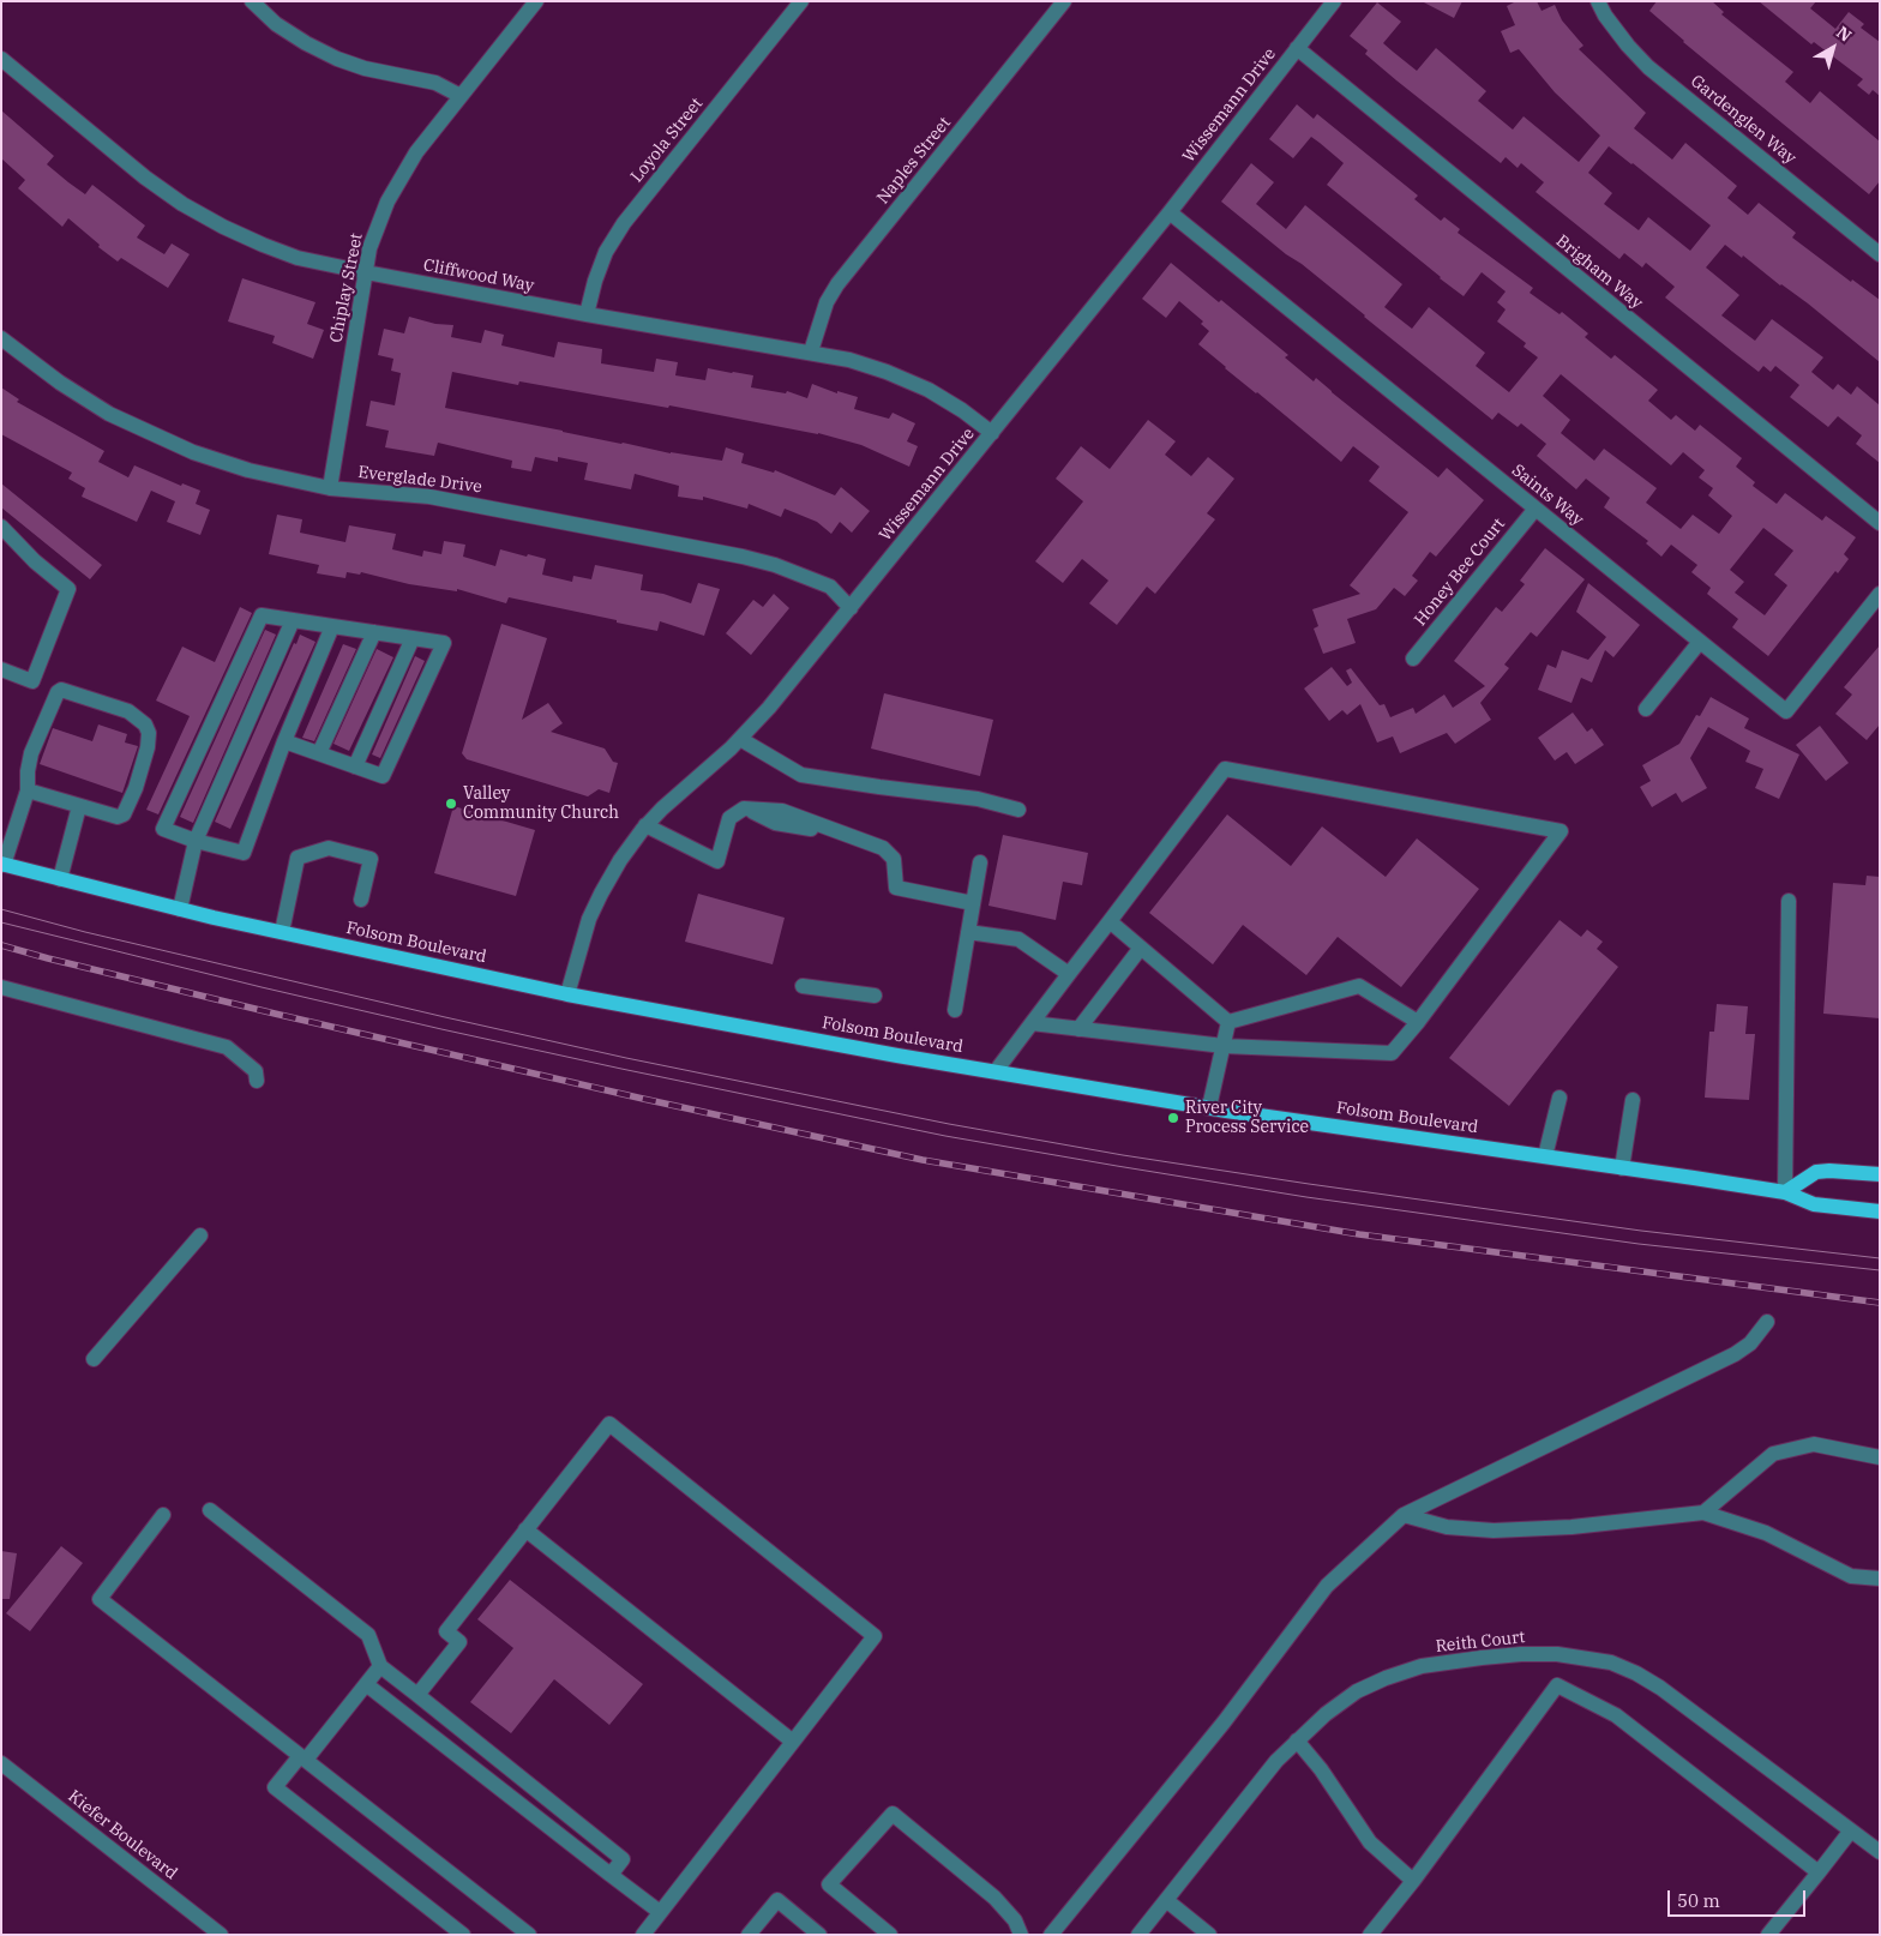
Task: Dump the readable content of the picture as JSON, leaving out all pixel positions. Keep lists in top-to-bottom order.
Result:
{
  "streets": {
    "main road": ["Folsom Boulevard"],
    "street": [
      "Wissemann Drive",
      "Gardenglen Way",
      "Loyola Street",
      "Naples Street",
      "Brigham Way",
      "Cliffwood Way",
      "Chiplay Street",
      "Everglade Drive",
      "Saints Way",
      "Honey Bee Court",
      "Reith Court",
      "Kiefer Boulevard"
    ]
  },
  "crossings": [
    ["Wissemann Drive", "Brigham Way"],
    ["Wissemann Drive", "Cliffwood Way"],
    ["Wissemann Drive", "Everglade Drive"],
    ["Wissemann Drive", "Saints Way"],
    ["Wissemann Drive", "Folsom Boulevard"],
    ["Loyola Street", "Cliffwood Way"],
    ["Naples Street", "Cliffwood Way"],
    ["Cliffwood Way", "Chiplay Street"],
    ["Chiplay Street", "Everglade Drive"],
    ["Saints Way", "Honey Bee Court"]
  ],
  "places": ["Valley Community Church", "River City Process Service"],
  "scale_bar": "50 m",
  "north": "top right"
}
